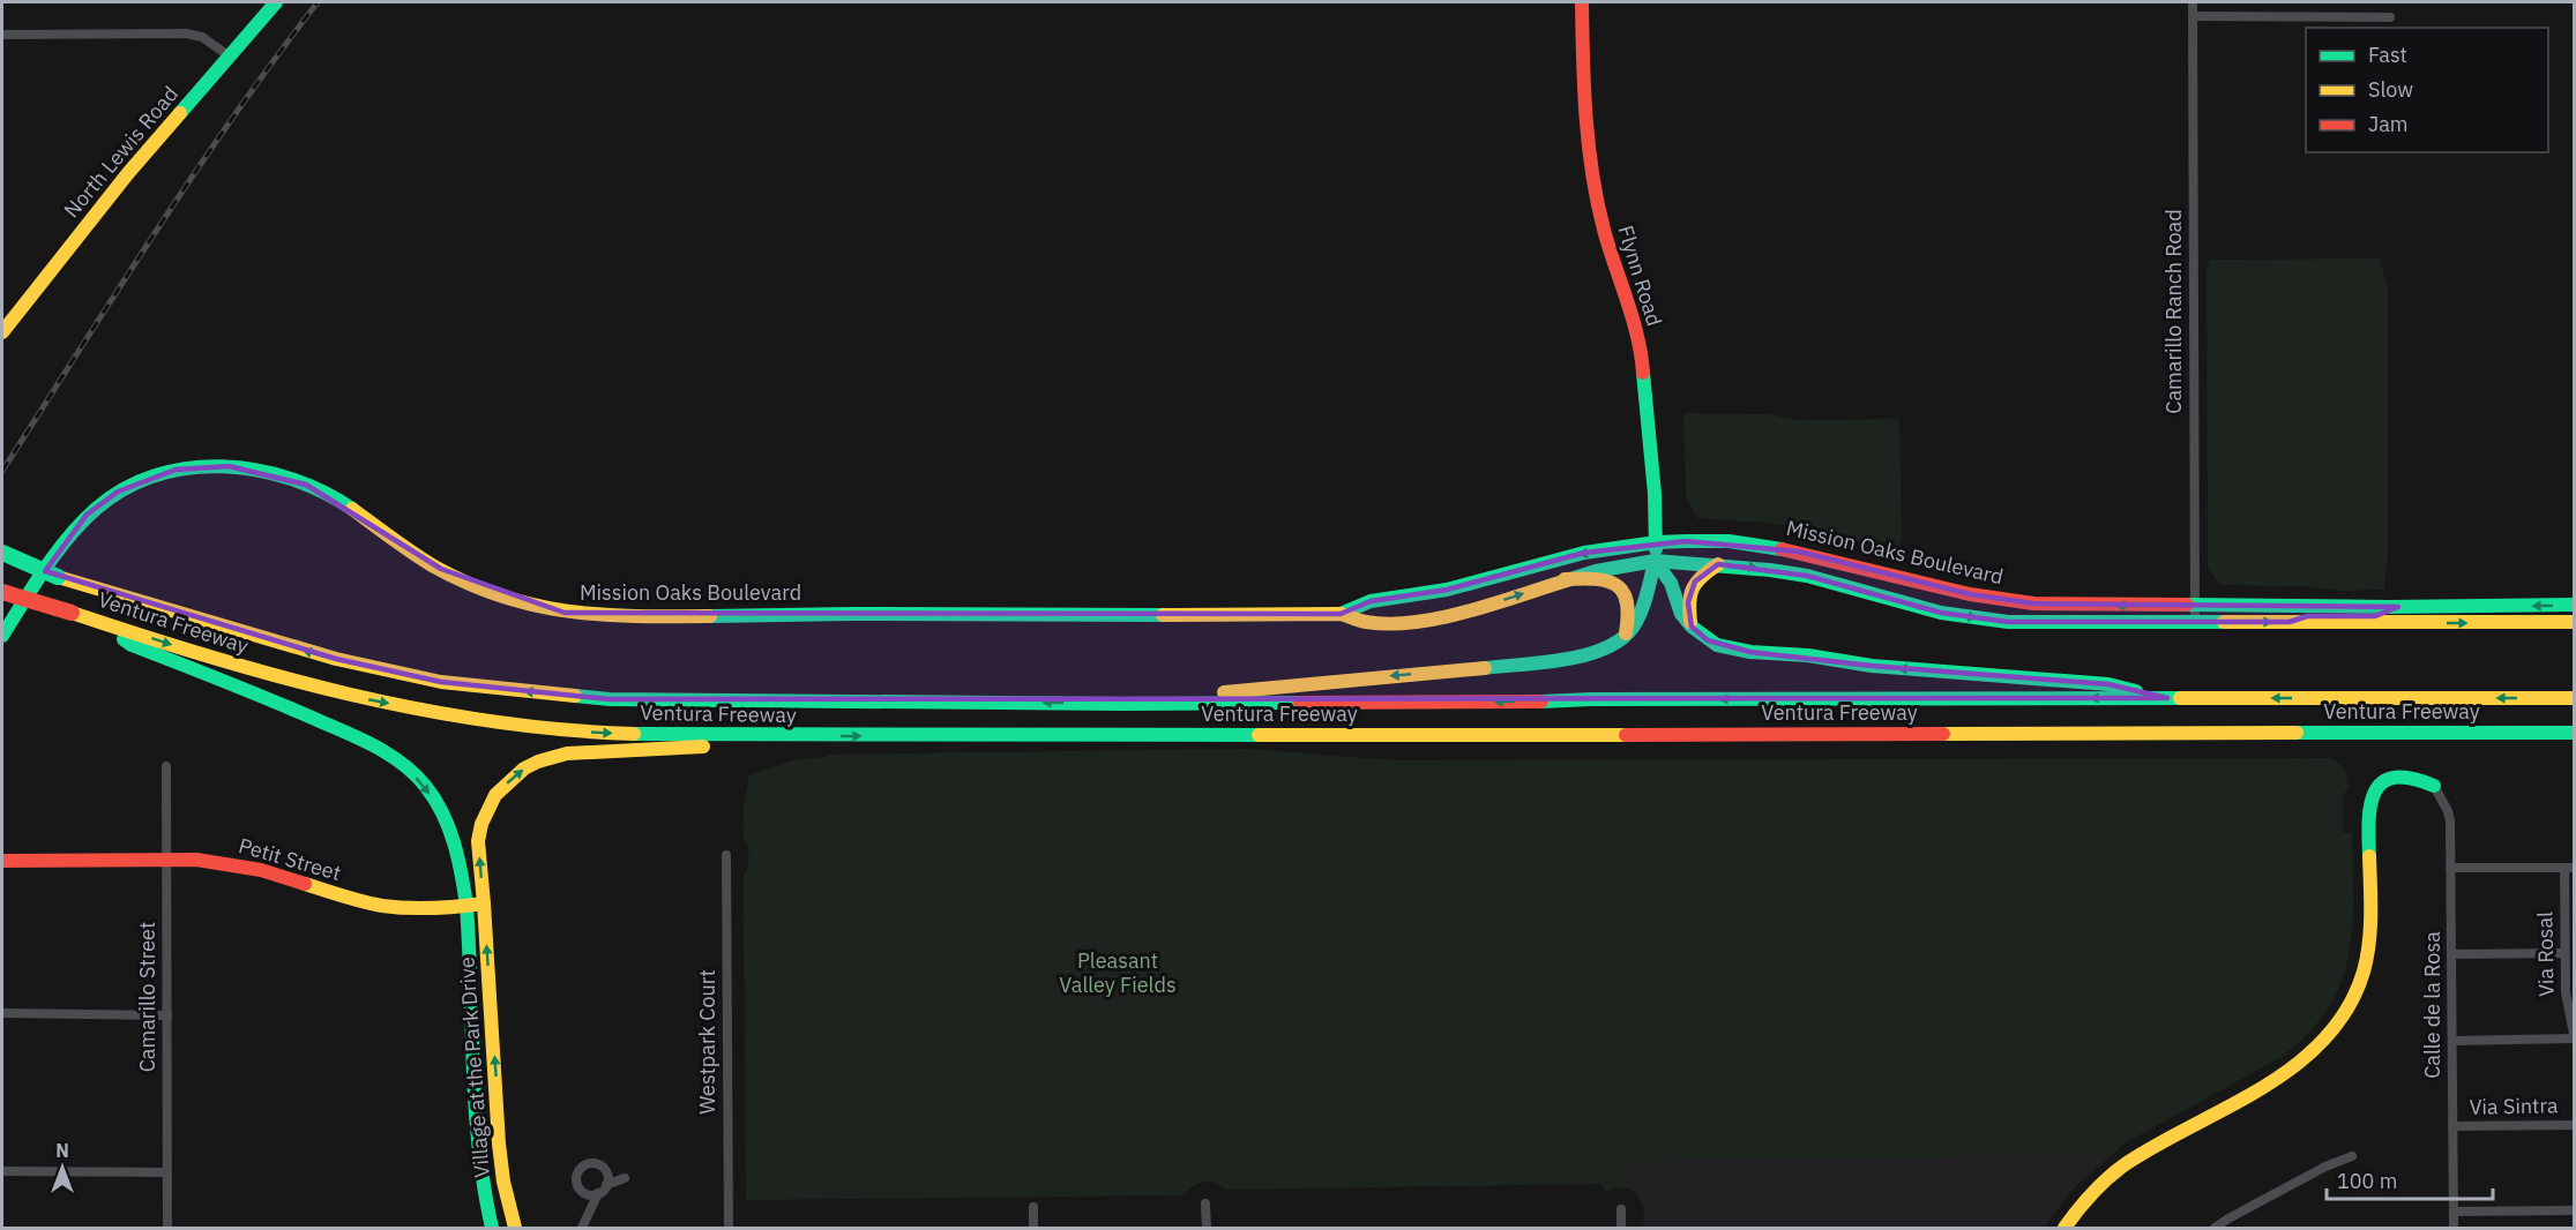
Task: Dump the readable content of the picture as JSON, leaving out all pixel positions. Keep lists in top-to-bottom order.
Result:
{
  "streets": {
    "main road": [
      "North Lewis Road",
      "Flynn Road",
      "Mission Oaks Boulevard",
      "Ventura Freeway",
      "Petit Street",
      "Village at the Park Drive"
    ],
    "street": [
      "Camarillo Ranch Road",
      "Via Rosal",
      "Camarillo Street",
      "Calle de la Rosa",
      "Westpark Court",
      "Via Sintra"
    ]
  },
  "crossings": [
    ["Flynn Road", "Mission Oaks Boulevard"],
    ["Camarillo Ranch Road", "Mission Oaks Boulevard"],
    ["Ventura Freeway", "Village at the Park Drive"],
    ["Petit Street", "Camarillo Street"],
    ["Petit Street", "Village at the Park Drive"],
    ["Calle de la Rosa", "Via Sintra"]
  ],
  "parks": ["Pleasant Valley Fields"],
  "legend": ["Fast", "Slow", "Jam"],
  "scale_bar": "100 m",
  "north": "top"
}
